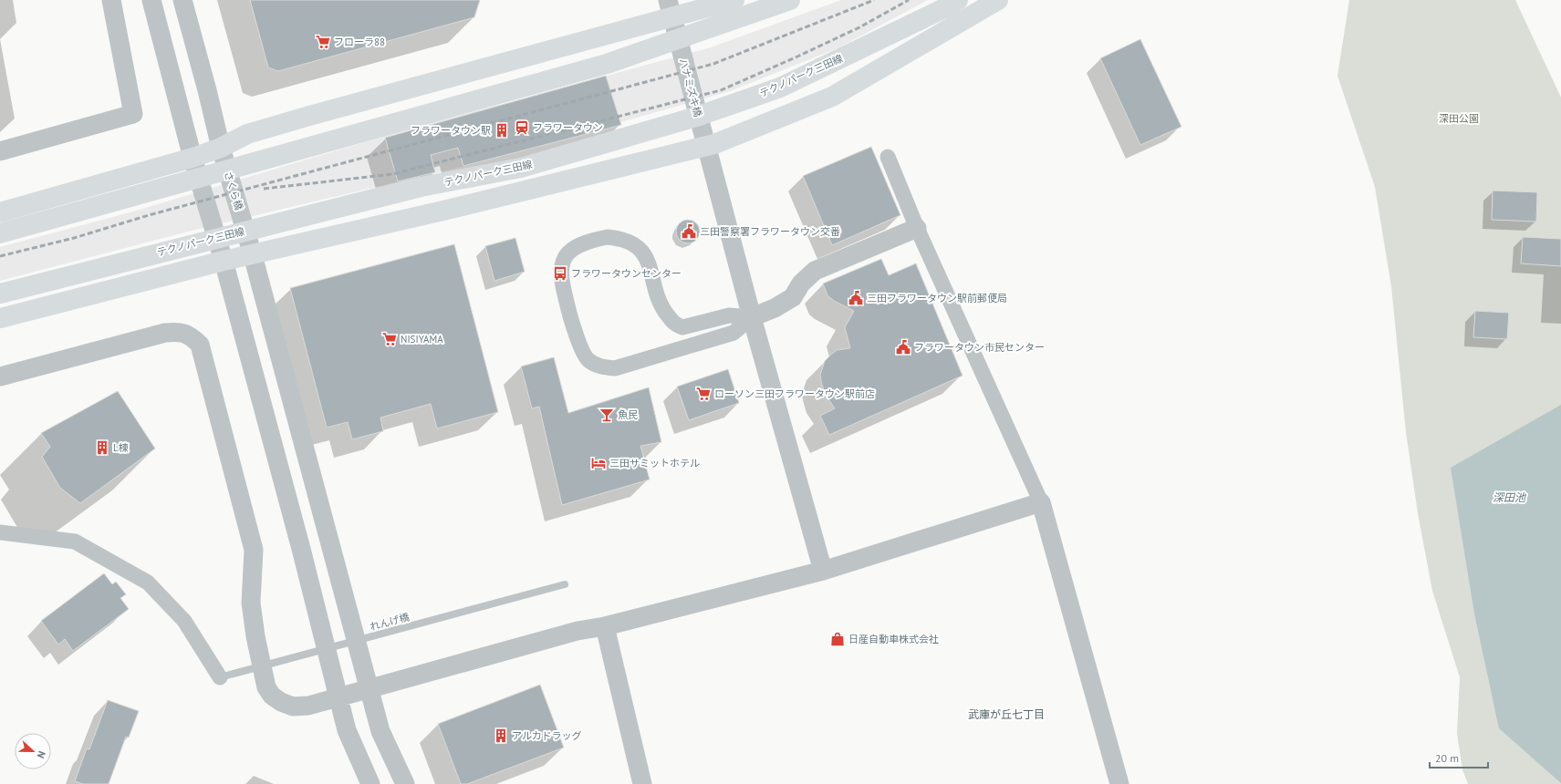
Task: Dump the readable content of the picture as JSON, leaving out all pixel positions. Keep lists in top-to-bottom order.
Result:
{
  "streets": {
    "main road": ["テクノパーク三田線"],
    "street": ["ハナミズキ橋", "さくら橋"],
    "lane": ["れんげ橋"]
  },
  "districts": ["武庫が丘七丁目"],
  "water": ["深田池"],
  "parks": ["深田公園"],
  "places": {
    "supermarket": ["フローラ88", "NISIYAMA", "ローソン三田フラワータウン駅前店"],
    "station": ["フラワータウン"],
    "building": ["フラワータウン駅", "L棟", "アルカドラッグ"],
    "public building": ["三田警察署フラワータウン交番", "三田フラワータウン駅前郵便局", "フラワータウン市民センター"],
    "bus stop": ["フラワータウンセンター"],
    "bar": ["魚民"],
    "hotel": ["三田サミットホテル"],
    "shop": ["日産自動車株式会社"]
  },
  "scale_bar": "20 m",
  "north": "right"
}
